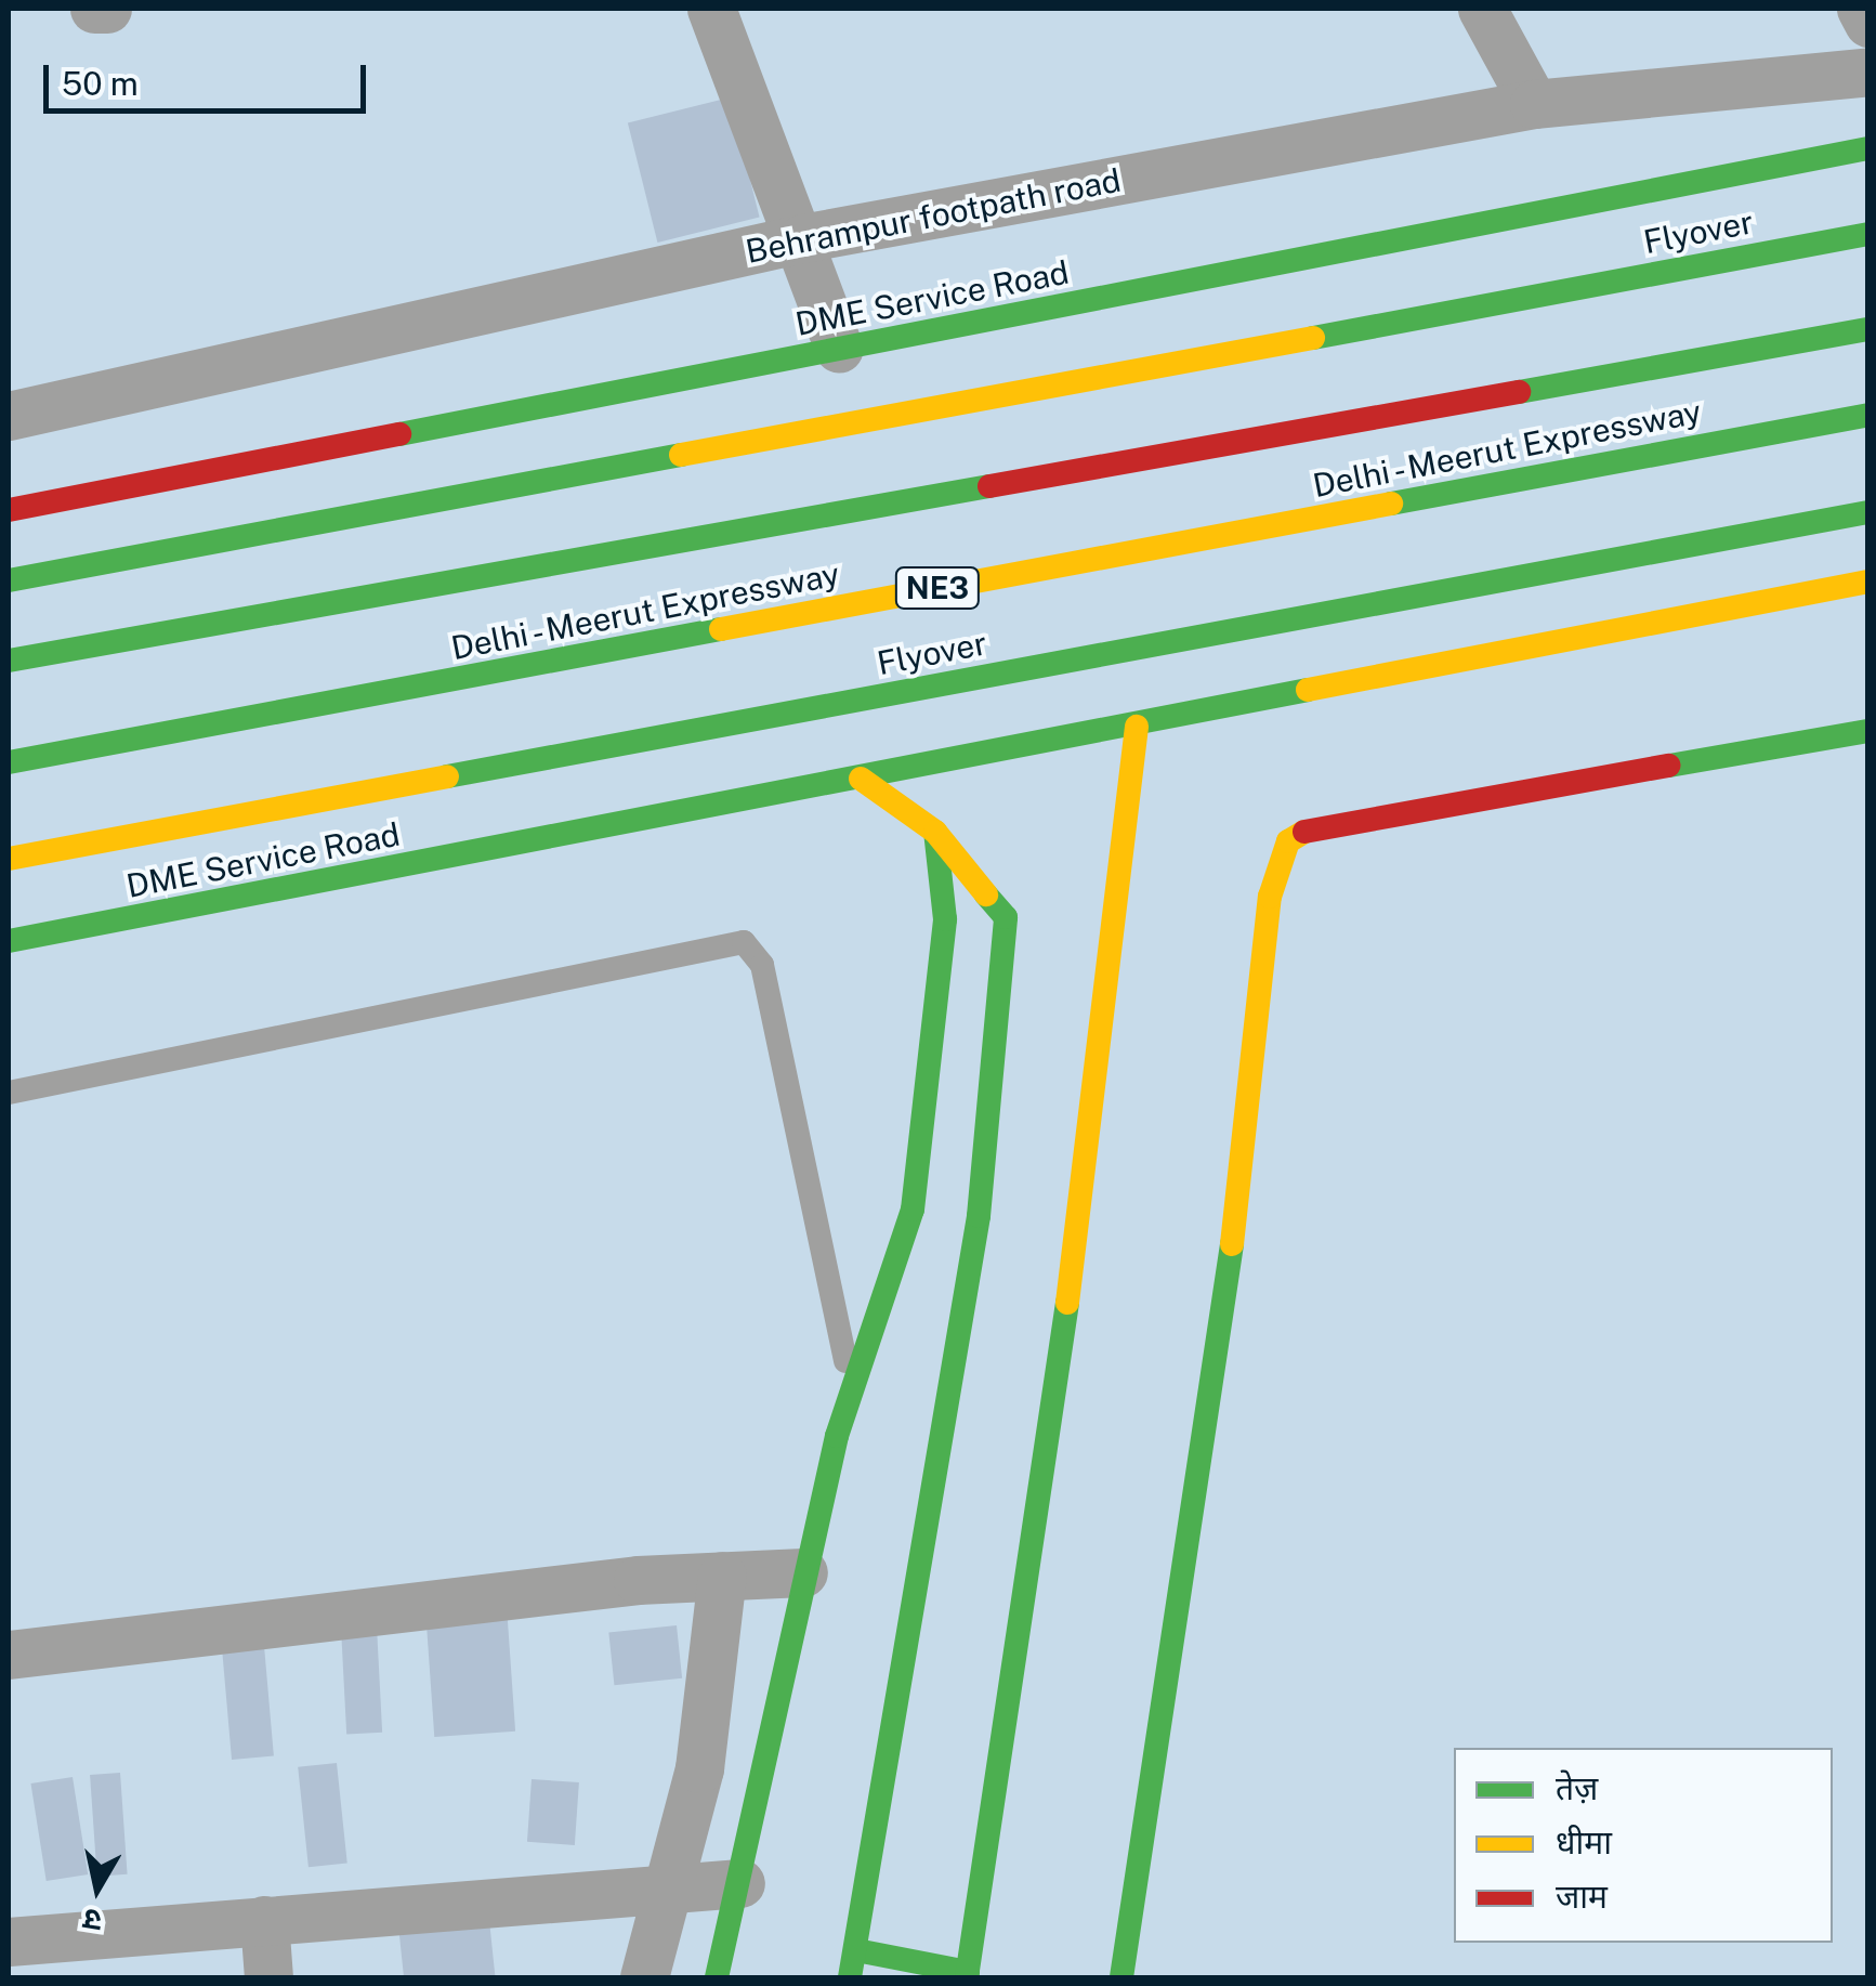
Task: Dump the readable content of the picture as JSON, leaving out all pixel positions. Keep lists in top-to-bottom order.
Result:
{
  "streets": {
    "main road": [
      "Flyover",
      "DME Service Road",
      "Delhi - Meerut Expressway",
      "NE3"
    ],
    "street": ["Behrampur footpath road"]
  },
  "legend": ["तेज़", "धीमा", "जाम"],
  "scale_bar": "50 m",
  "north": "bottom"
}
